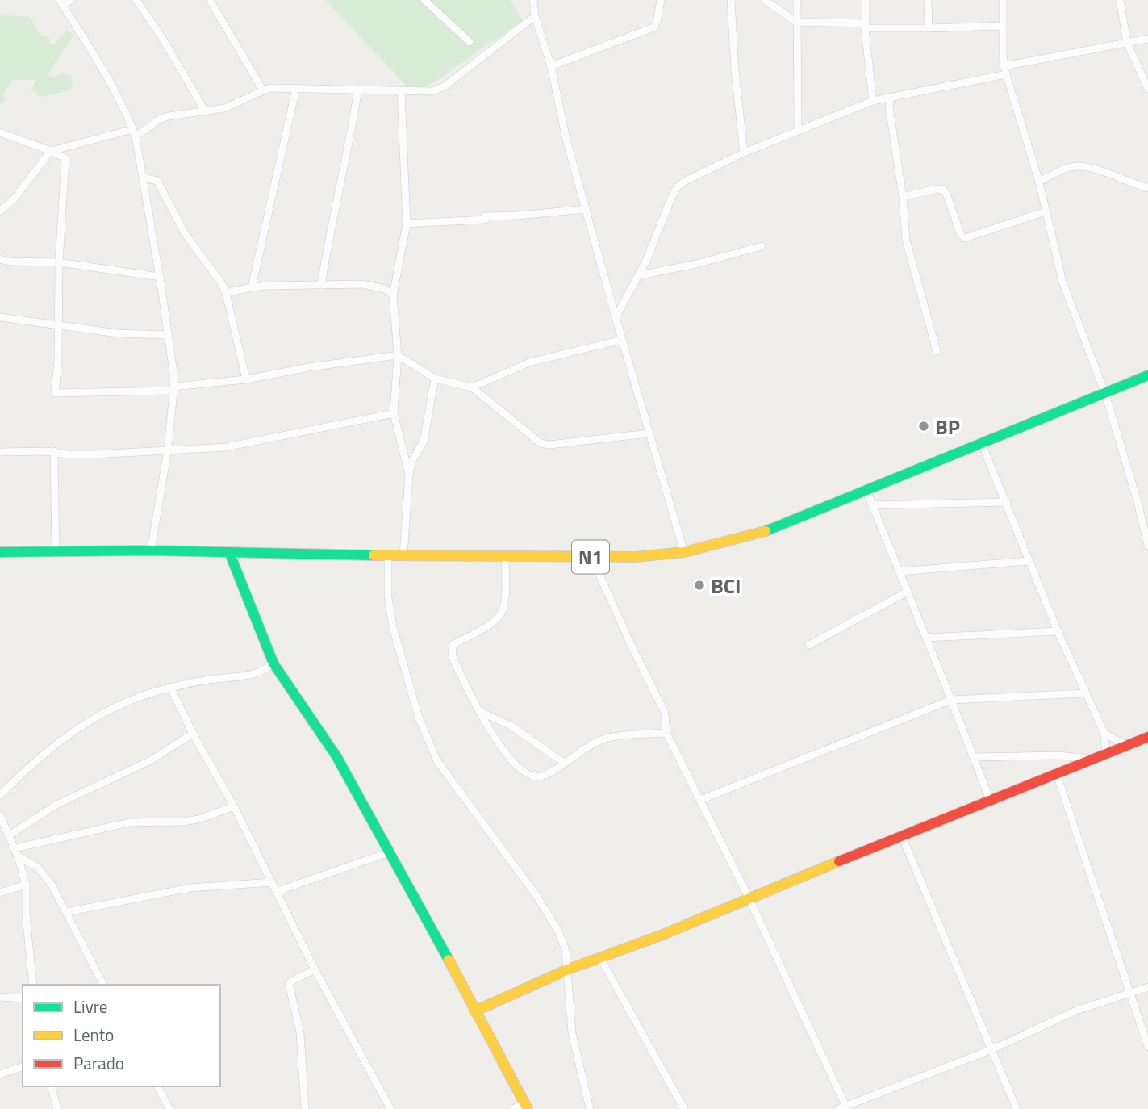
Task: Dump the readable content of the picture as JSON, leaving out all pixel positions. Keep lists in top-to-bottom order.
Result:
{
  "streets": {
    "main road": ["N1"]
  },
  "places": ["BP", "BCI"],
  "legend": ["Livre", "Lento", "Parado"]
}
